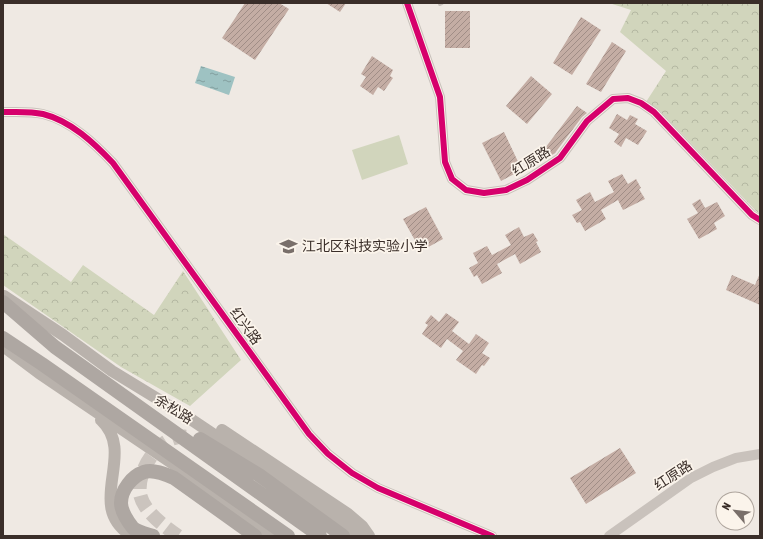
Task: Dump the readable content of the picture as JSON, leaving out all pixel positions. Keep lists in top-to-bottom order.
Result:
{
  "streets": {
    "highway": ["余松路"],
    "street": ["红原路", "红兴路"]
  },
  "places": {
    "school or university": ["江北区科技实验小学"]
  },
  "north": "top left"
}
